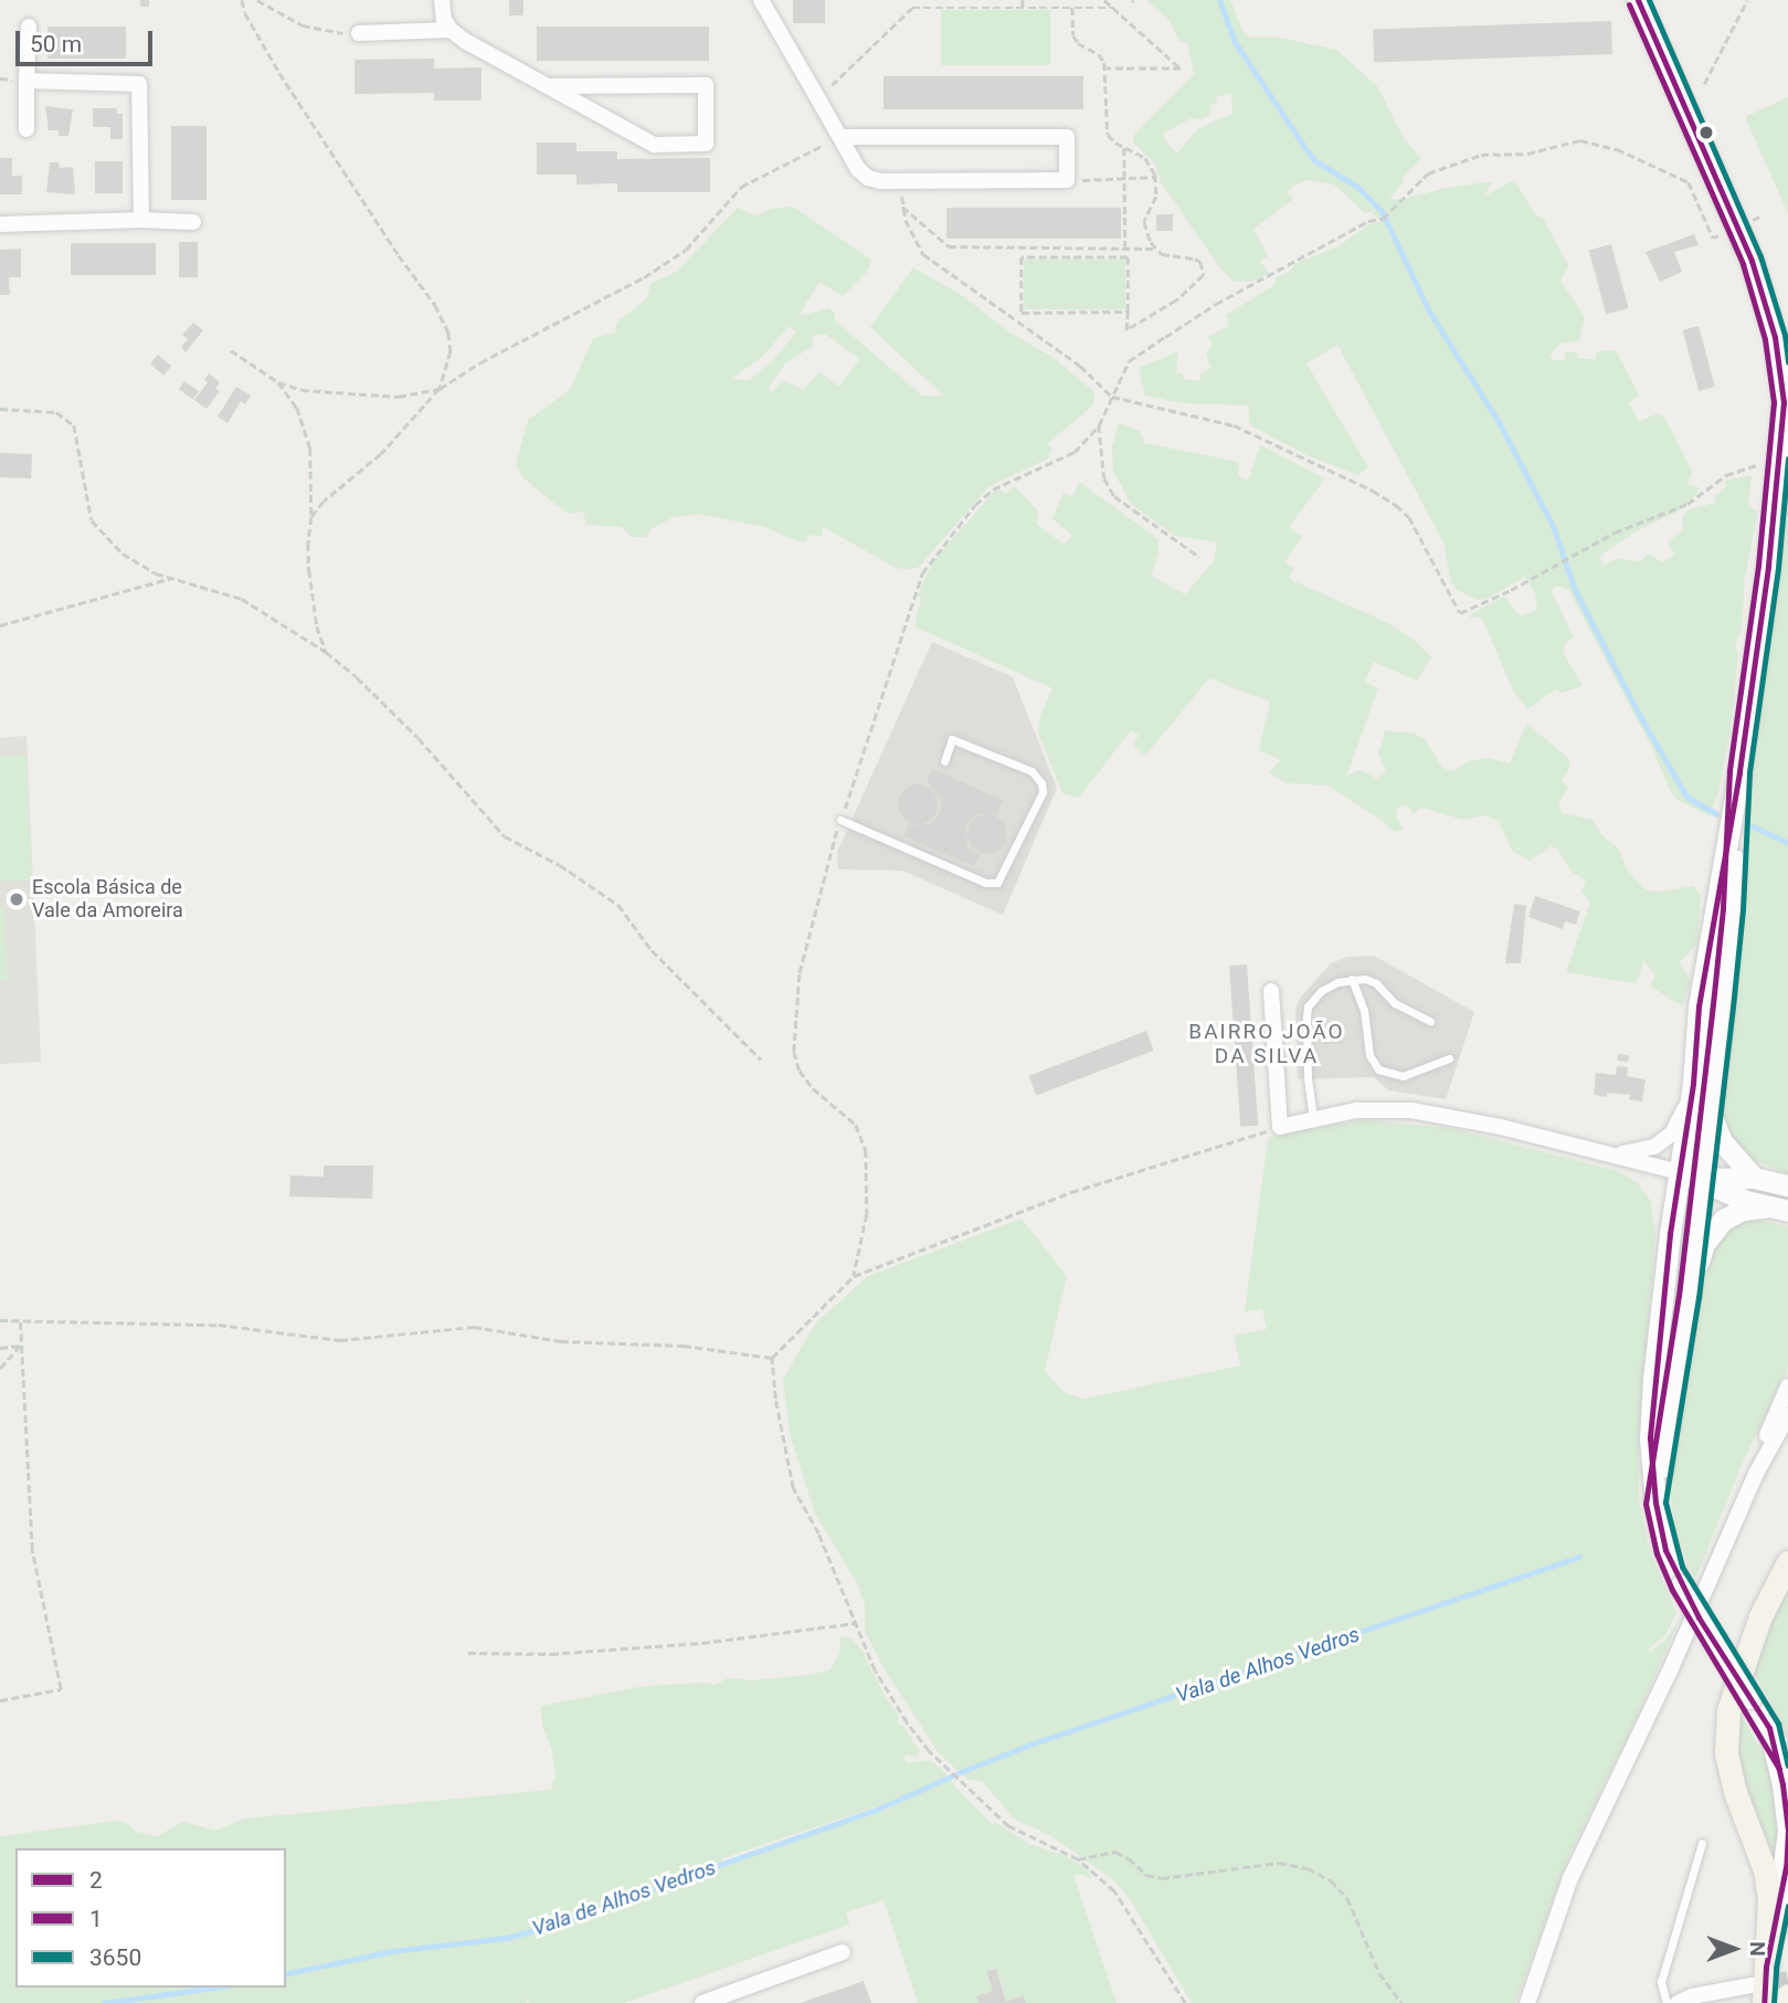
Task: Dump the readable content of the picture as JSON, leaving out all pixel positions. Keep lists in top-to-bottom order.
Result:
{
  "districts": ["BAIRRO JOÃO DA SILVA"],
  "water": ["Vala de Alhos Vedros"],
  "places": ["Escola Básica de Vale da Amoreira"],
  "lines": ["transit line 2", "transit line 3650", "transit line 1"],
  "legend": ["2", "1", "3650"],
  "scale_bar": "50 m",
  "north": "right"
}
